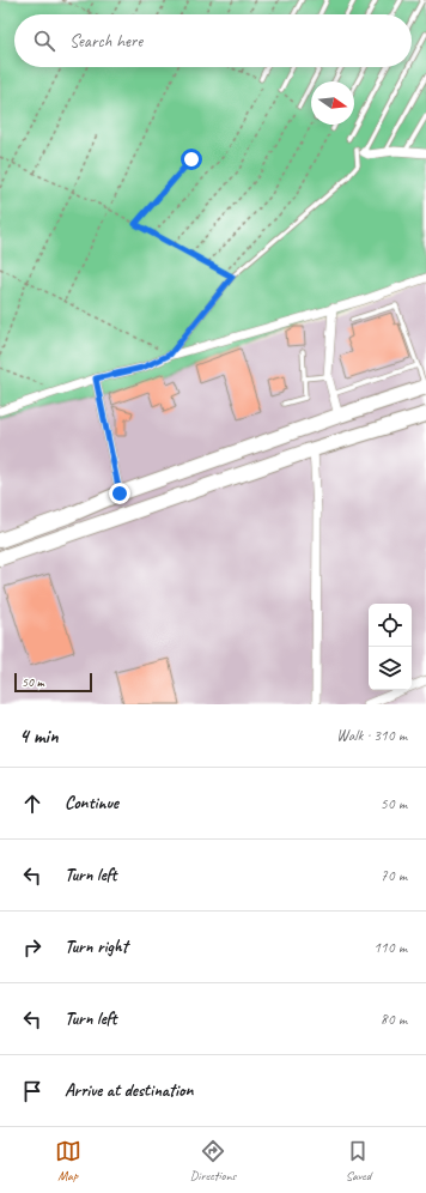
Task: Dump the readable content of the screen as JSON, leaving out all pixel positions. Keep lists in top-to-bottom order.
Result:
{
  "scale_bar": "50 m",
  "north": "right",
  "page": {
    "search": "Search here",
    "scale": "50 m",
    "heading": ["4 min", "Walk · 310 m"],
    "list": [
      ["Continue", "50 m"],
      ["Turn left", "70 m"],
      ["Turn right", "110 m"],
      ["Turn left", "80 m"],
      "Arrive at destination"
    ],
    "nav": ["Map", "Directions", "Saved"]
  }
}
